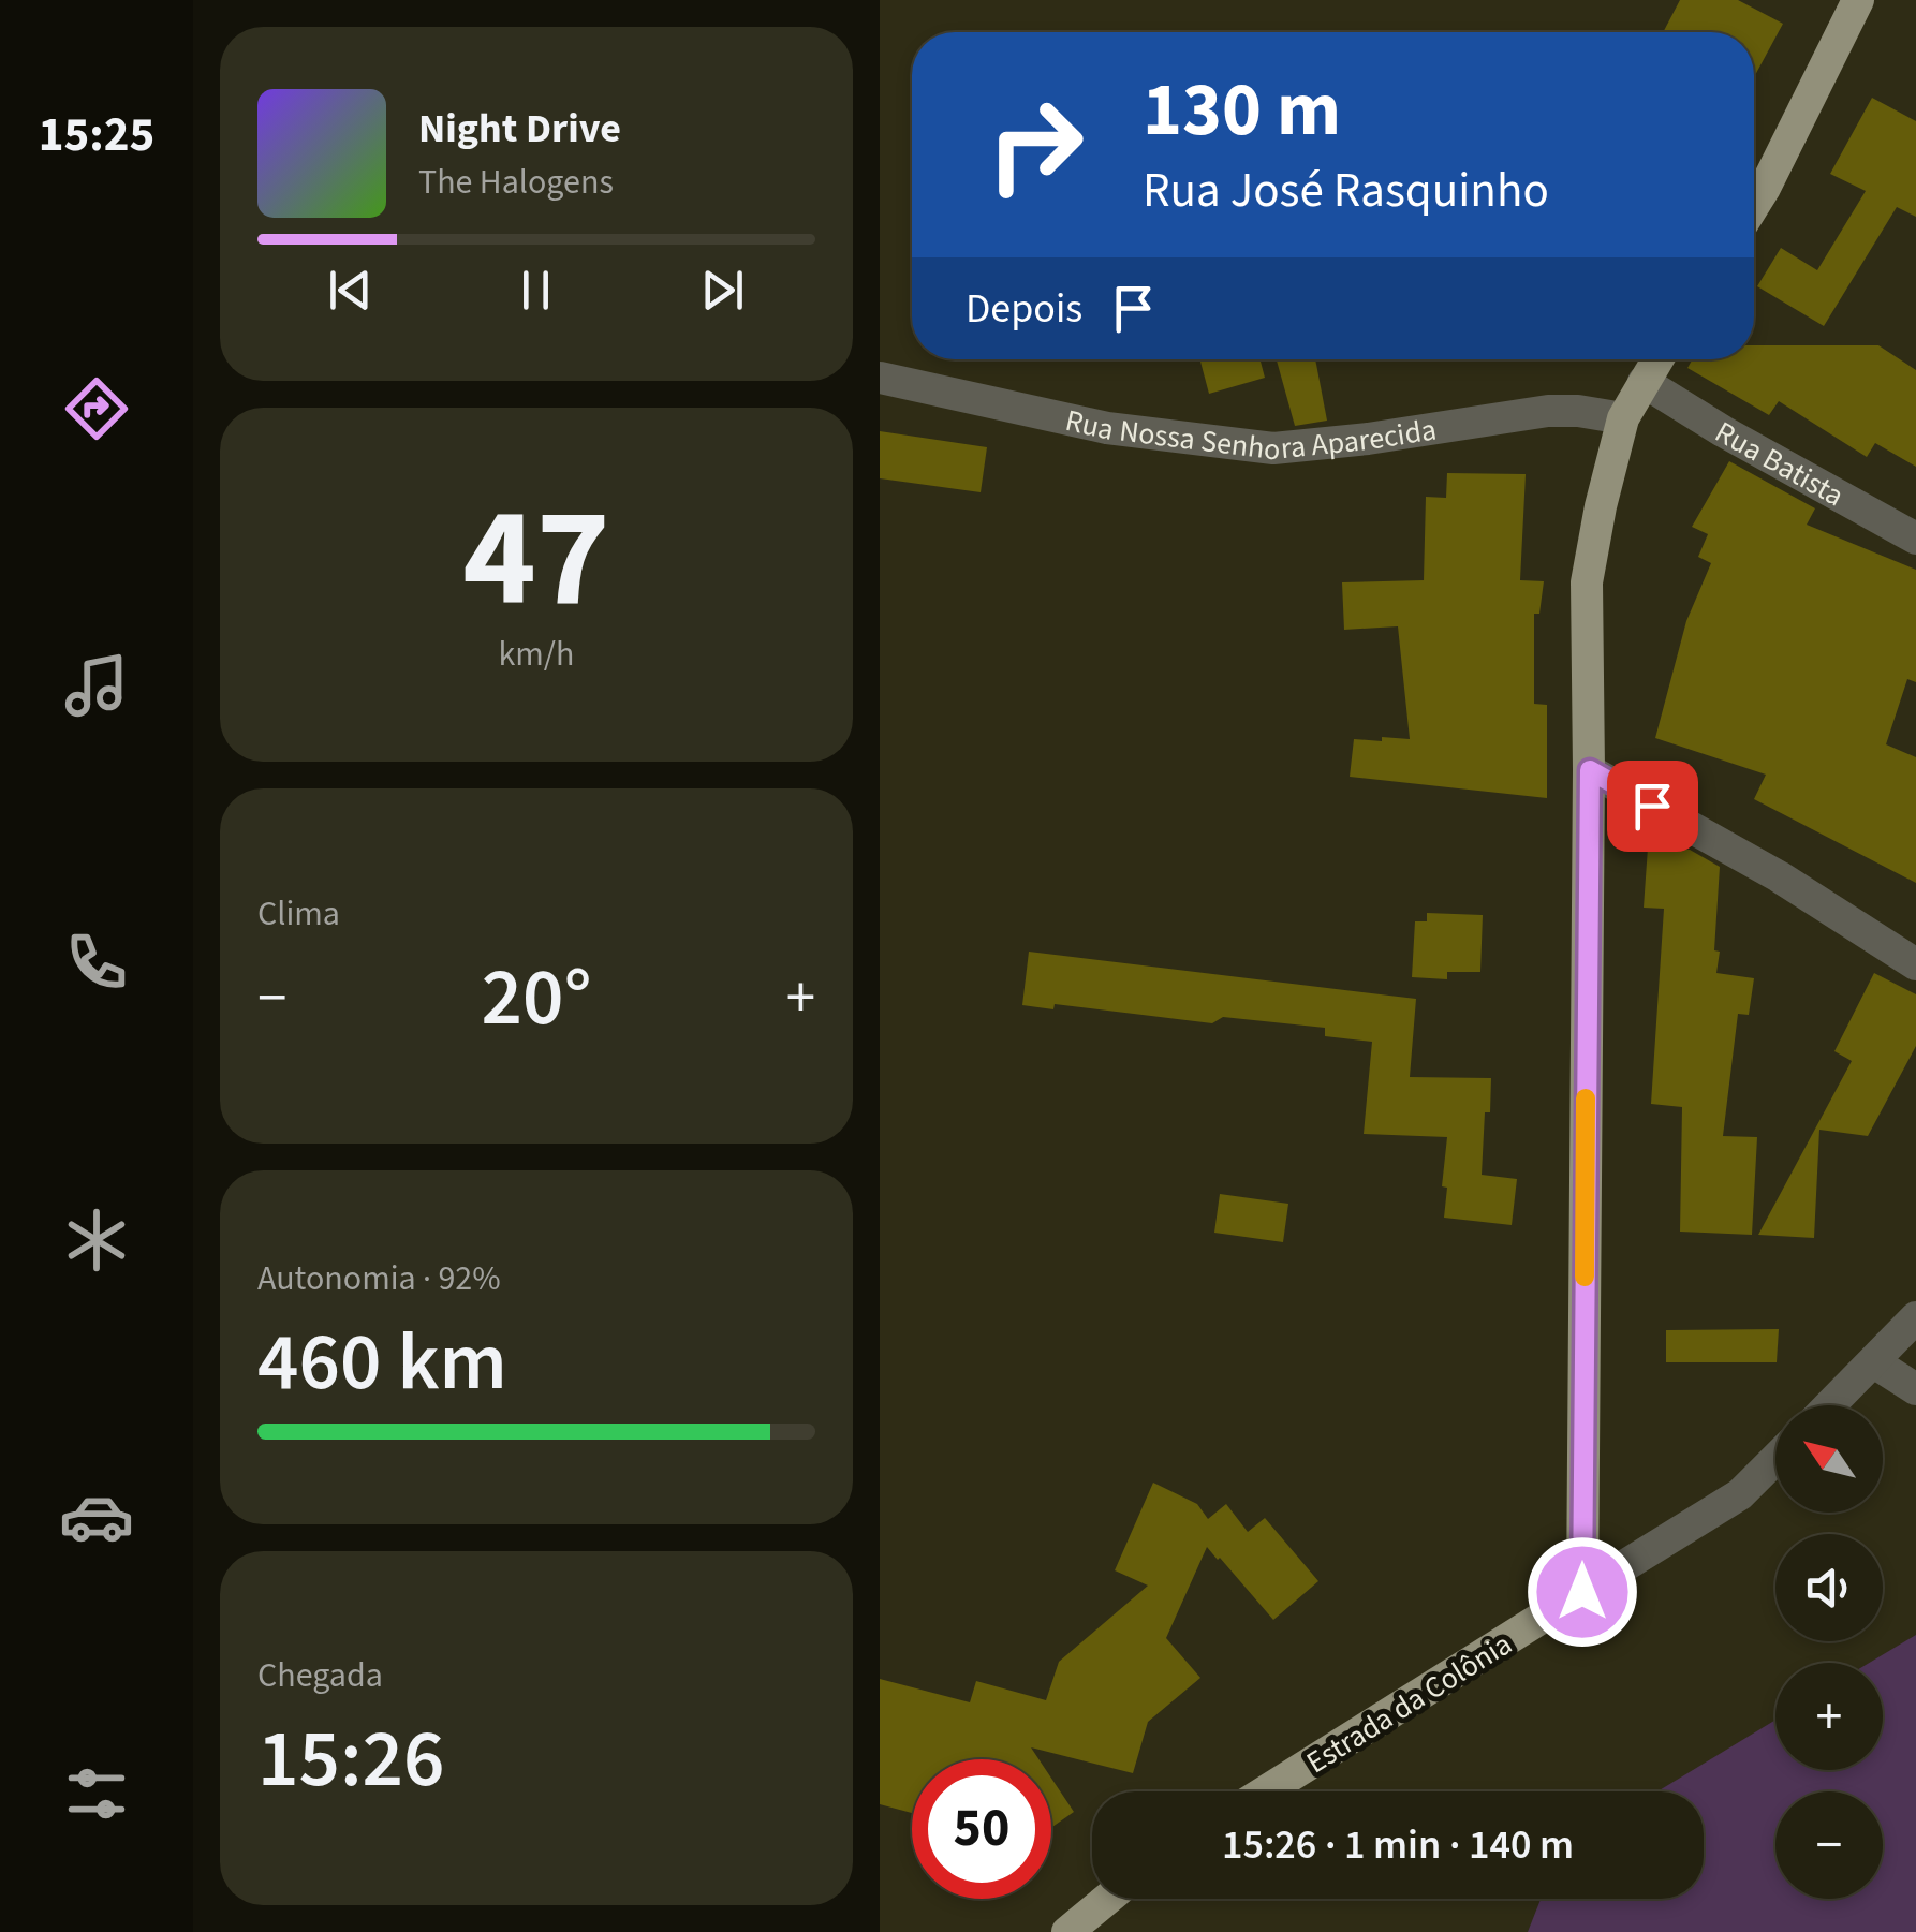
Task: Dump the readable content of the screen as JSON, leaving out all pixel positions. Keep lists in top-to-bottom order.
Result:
{
  "streets": {
    "main road": ["Estrada da Colônia"],
    "street": ["Rua Nossa Senhora Aparecida", "Rua Batista"]
  },
  "north": "top left",
  "page": {
    "tabs": "15:25",
    "turn": ["130 m", "Rua José Rasquinho"],
    "song": ["Night Drive", "The Halogens"],
    "then": "Depois",
    "tile": [
      ["47", "km/h"],
      "Clima",
      ["Autonomia · 92%", "460 km"],
      ["Chegada", "15:26"]
    ],
    "heat": ["−", "20°", "+"],
    "map_buttons": ["+", "−"],
    "limit": "50",
    "trip": "15:26 · 1 min · 140 m"
  }
}
